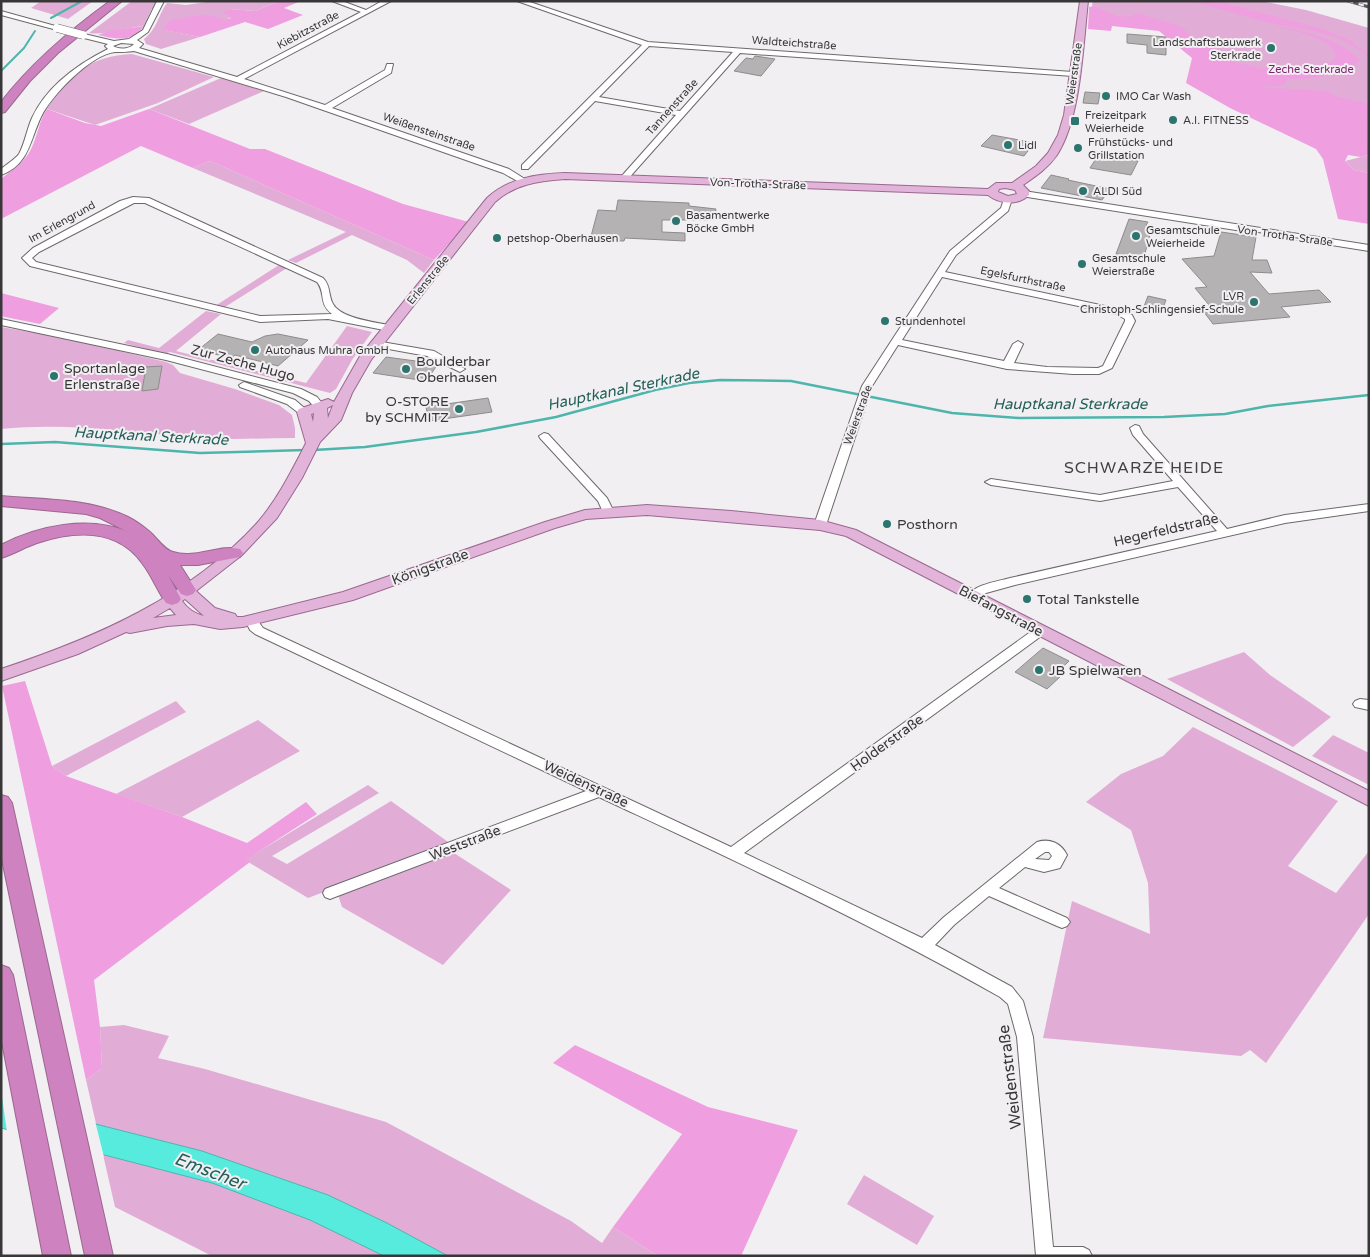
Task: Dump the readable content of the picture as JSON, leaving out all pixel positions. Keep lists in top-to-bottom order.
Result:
{
  "streets": {
    "main road": [
      "Weierstraße",
      "Von-Trotha-Straße",
      "Erlenstraße",
      "Königstraße",
      "Biefangstraße"
    ],
    "street": [
      "Kiebitzstraße",
      "Waldteichstraße",
      "Tannenstraße",
      "Weißensteinstraße",
      "Im Erlengrund",
      "Egelsfurthstraße",
      "Zur Zeche Hugo",
      "Hegerfeldstraße",
      "Holderstraße",
      "Weidenstraße",
      "Weststraße"
    ]
  },
  "crossings": [
    ["Kiebitzstraße", "Weißensteinstraße"],
    ["Waldteichstraße", "Weierstraße"],
    ["Waldteichstraße", "Tannenstraße"],
    ["Weierstraße", "Von-Trotha-Straße"],
    ["Weierstraße", "Egelsfurthstraße"],
    ["Weierstraße", "Biefangstraße"],
    ["Tannenstraße", "Von-Trotha-Straße"],
    ["Weißensteinstraße", "Von-Trotha-Straße"],
    ["Weißensteinstraße", "Erlenstraße"],
    ["Von-Trotha-Straße", "Erlenstraße"],
    ["Im Erlengrund", "Erlenstraße"],
    ["Erlenstraße", "Zur Zeche Hugo"],
    ["Erlenstraße", "Königstraße"],
    ["Hegerfeldstraße", "Biefangstraße"],
    ["Königstraße", "Biefangstraße"],
    ["Königstraße", "Weidenstraße"],
    ["Biefangstraße", "Holderstraße"],
    ["Holderstraße", "Weidenstraße"],
    ["Weidenstraße", "Weststraße"]
  ],
  "districts": ["SCHWARZE HEIDE"],
  "water": ["Hauptkanal Sterkrade", "Emscher"],
  "parks": ["Zeche Sterkrade"],
  "places": {
    "other": [
      "Landschaftsbauwerk Sterkrade",
      "IMO Car Wash",
      "A.I. FITNESS",
      "Lidl",
      "Frühstücks- und Grillstation",
      "ALDI Süd",
      "Basamentwerke Böcke GmbH",
      "Gesamtschule Weierheide",
      "petshop-Oberhausen",
      "Gesamtschule Weierstraße",
      "LVR Christoph-Schlingensief-Schule",
      "Stundenhotel",
      "Autohaus Muhra GmbH",
      "Boulderbar Oberhausen",
      "Sportanlage Erlenstraße",
      "O-STORE by SCHMITZ",
      "Posthorn",
      "Total Tankstelle",
      "JB Spielwaren"
    ],
    "transit": ["Freizeitpark Weierheide"]
  }
}
